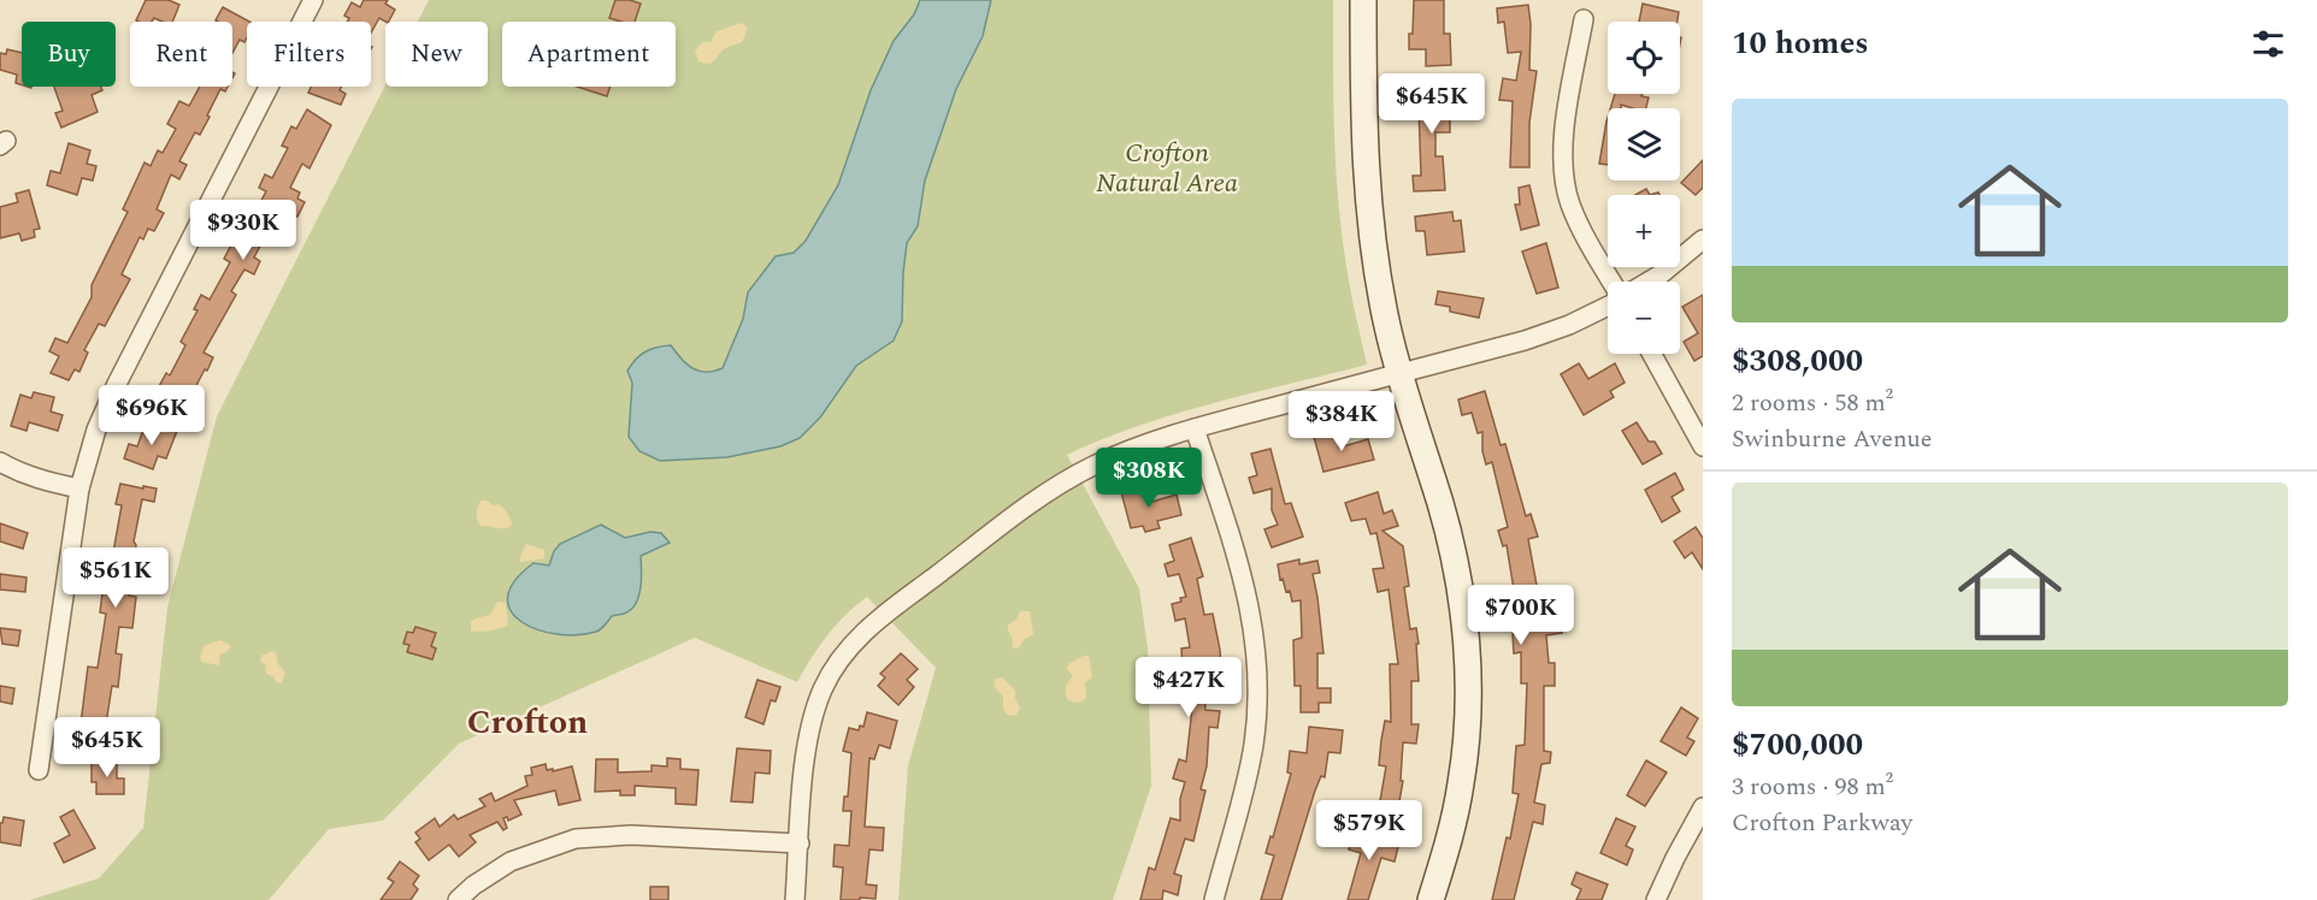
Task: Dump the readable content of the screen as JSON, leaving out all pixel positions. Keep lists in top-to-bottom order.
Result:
{
  "districts": ["Crofton"],
  "parks": ["Crofton Natural Area"],
  "page": {
    "heading": "10 homes",
    "map_buttons": ["+", "−"],
    "chip": [
      "Buy",
      "Rent",
      "Filters",
      "New",
      "Apartment"
    ],
    "price": [
      "$645K",
      "$930K",
      "$696K",
      "$384K",
      "$308K",
      "$561K",
      "$700K",
      "$427K",
      "$645K",
      "$579K"
    ],
    "list": [
      {
        "name": "$308,000",
        "note": "2 rooms · 58 m² · Swinburne Avenue"
      },
      {
        "name": "$700,000",
        "note": "3 rooms · 98 m² · Crofton Parkway"
      }
    ]
  }
}
